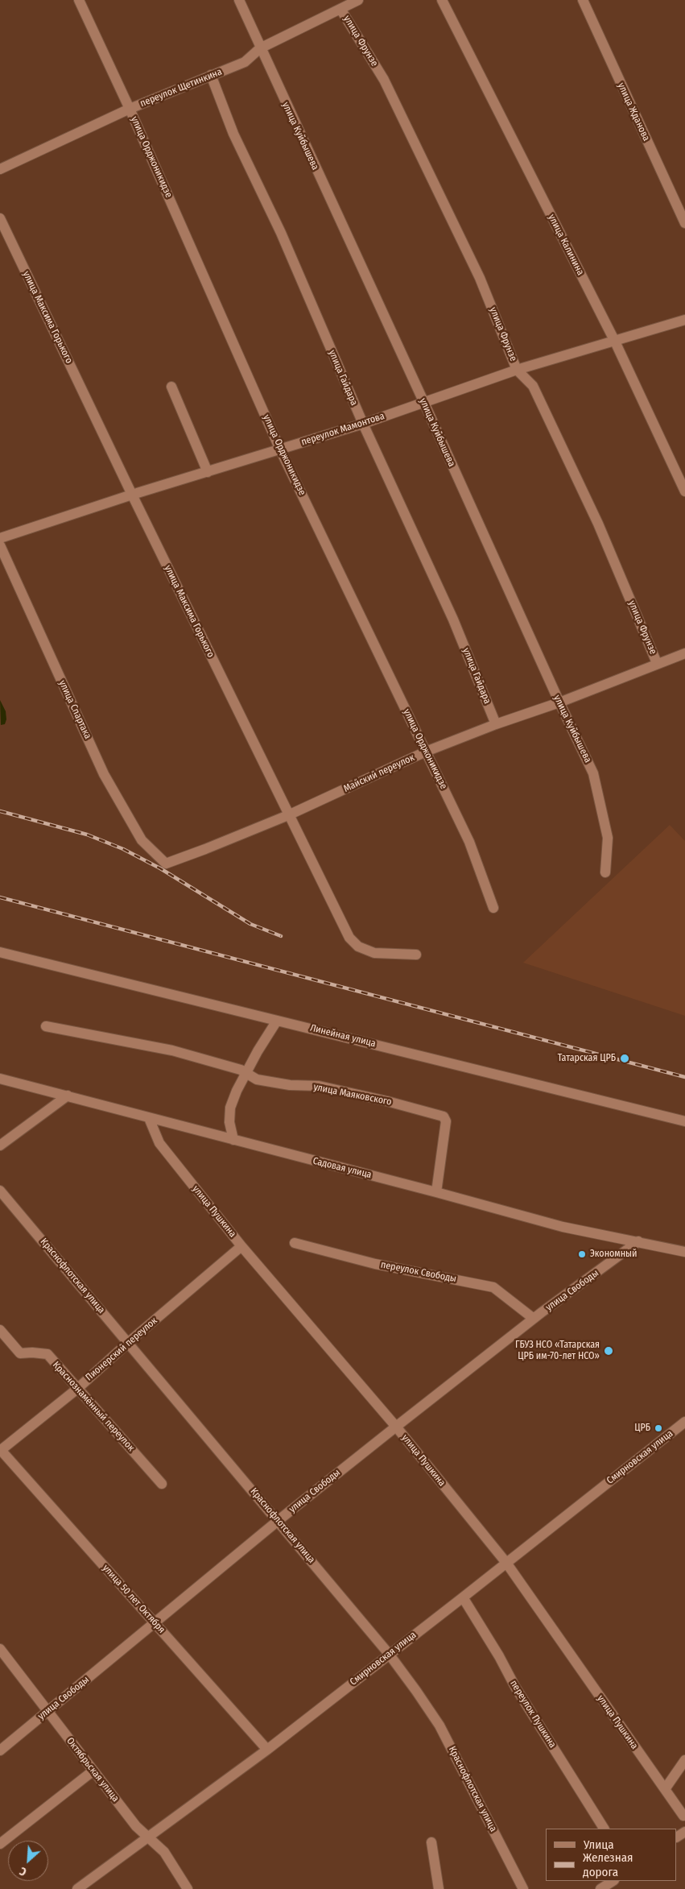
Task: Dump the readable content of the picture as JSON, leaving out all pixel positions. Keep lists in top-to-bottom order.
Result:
{
  "streets": {
    "street": [
      "улица Фрунзе",
      "переулок Щетинкина",
      "улица Жданова",
      "улица Куйбышева",
      "улица Орджоникидзе",
      "улица Калинина",
      "улица Максима Горького",
      "улица Гайдара",
      "переулок Мамонтова",
      "улица Спартака",
      "Майский переулок",
      "Линейная улица",
      "улица Маяковского",
      "Садовая улица",
      "улица Пушкина",
      "переулок Свободы",
      "Краснофлотская улица",
      "улица Свободы",
      "Пионерский переулок",
      "Краснознамённый переулок",
      "Смирновская улица",
      "улица 50 лет Октября",
      "переулок Пушкина",
      "Октябрьская улица"
    ]
  },
  "crossings": [
    ["улица Фрунзе", "переулок Щетинкина"],
    ["улица Фрунзе", "переулок Мамонтова"],
    ["улица Фрунзе", "Майский переулок"],
    ["переулок Щетинкина", "улица Куйбышева"],
    ["переулок Щетинкина", "улица Орджоникидзе"],
    ["переулок Щетинкина", "улица Гайдара"],
    ["улица Куйбышева", "переулок Мамонтова"],
    ["улица Куйбышева", "Майский переулок"],
    ["улица Орджоникидзе", "переулок Мамонтова"],
    ["улица Орджоникидзе", "Майский переулок"],
    ["улица Калинина", "переулок Мамонтова"],
    ["улица Максима Горького", "переулок Мамонтова"],
    ["улица Максима Горького", "Майский переулок"],
    ["улица Гайдара", "переулок Мамонтова"],
    ["улица Гайдара", "Майский переулок"],
    ["улица Спартака", "Майский переулок"],
    ["улица Маяковского", "Садовая улица"],
    ["Садовая улица", "улица Пушкина"],
    ["Садовая улица", "улица Свободы"],
    ["улица Пушкина", "улица Свободы"],
    ["улица Пушкина", "Пионерский переулок"],
    ["улица Пушкина", "Смирновская улица"],
    ["переулок Свободы", "улица Свободы"],
    ["Краснофлотская улица", "улица Свободы"],
    ["Краснофлотская улица", "Пионерский переулок"],
    ["Краснофлотская улица", "Смирновская улица"],
    ["улица Свободы", "улица 50 лет Октября"],
    ["улица Свободы", "Октябрьская улица"],
    ["Пионерский переулок", "Краснознамённый переулок"],
    ["Пионерский переулок", "улица 50 лет Октября"],
    ["Смирновская улица", "улица 50 лет Октября"],
    ["Смирновская улица", "переулок Пушкина"],
    ["Смирновская улица", "Октябрьская улица"]
  ],
  "places": [
    "Татарская ЦРБ",
    "Экономный",
    "ГБУЗ НСО «Татарская ЦРБ им-70-лет НСО»",
    "ЦРБ"
  ],
  "legend": ["Улица", "Железная дорога"],
  "north": "bottom left"
}
